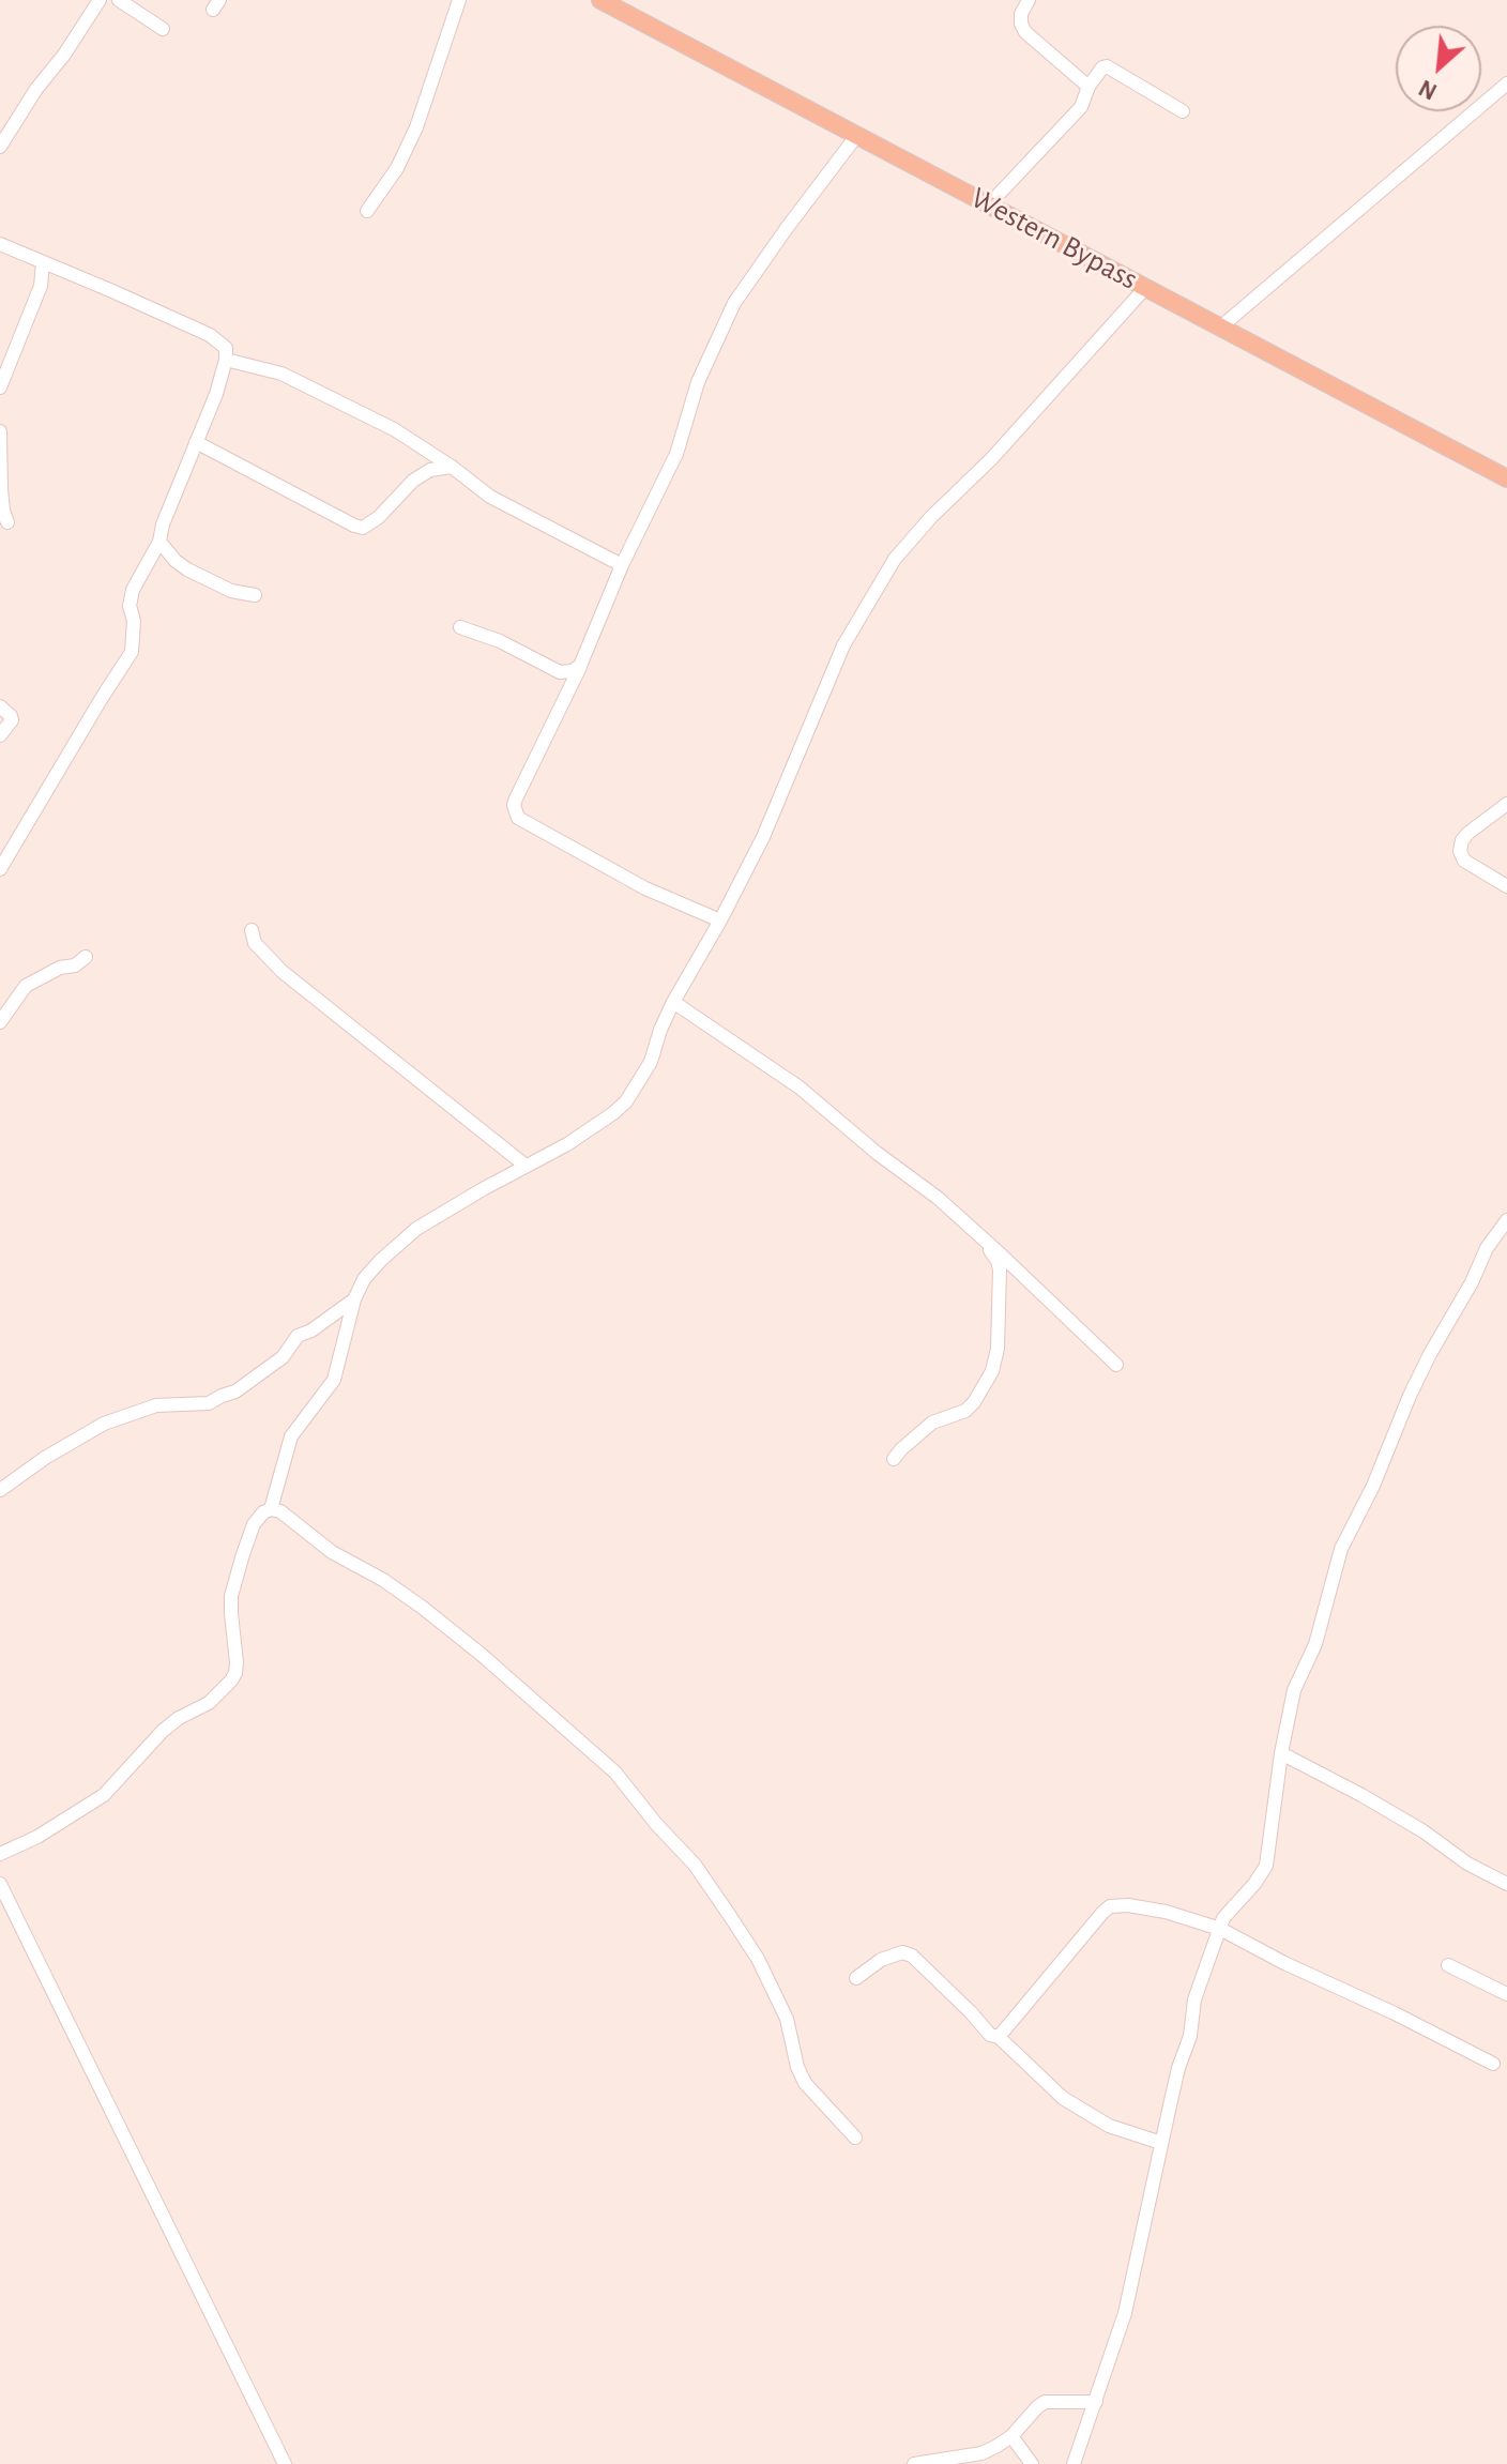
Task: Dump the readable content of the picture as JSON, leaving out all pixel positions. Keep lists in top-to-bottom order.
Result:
{
  "streets": {
    "main road": ["Western Bypass"]
  },
  "north": "bottom left"
}
